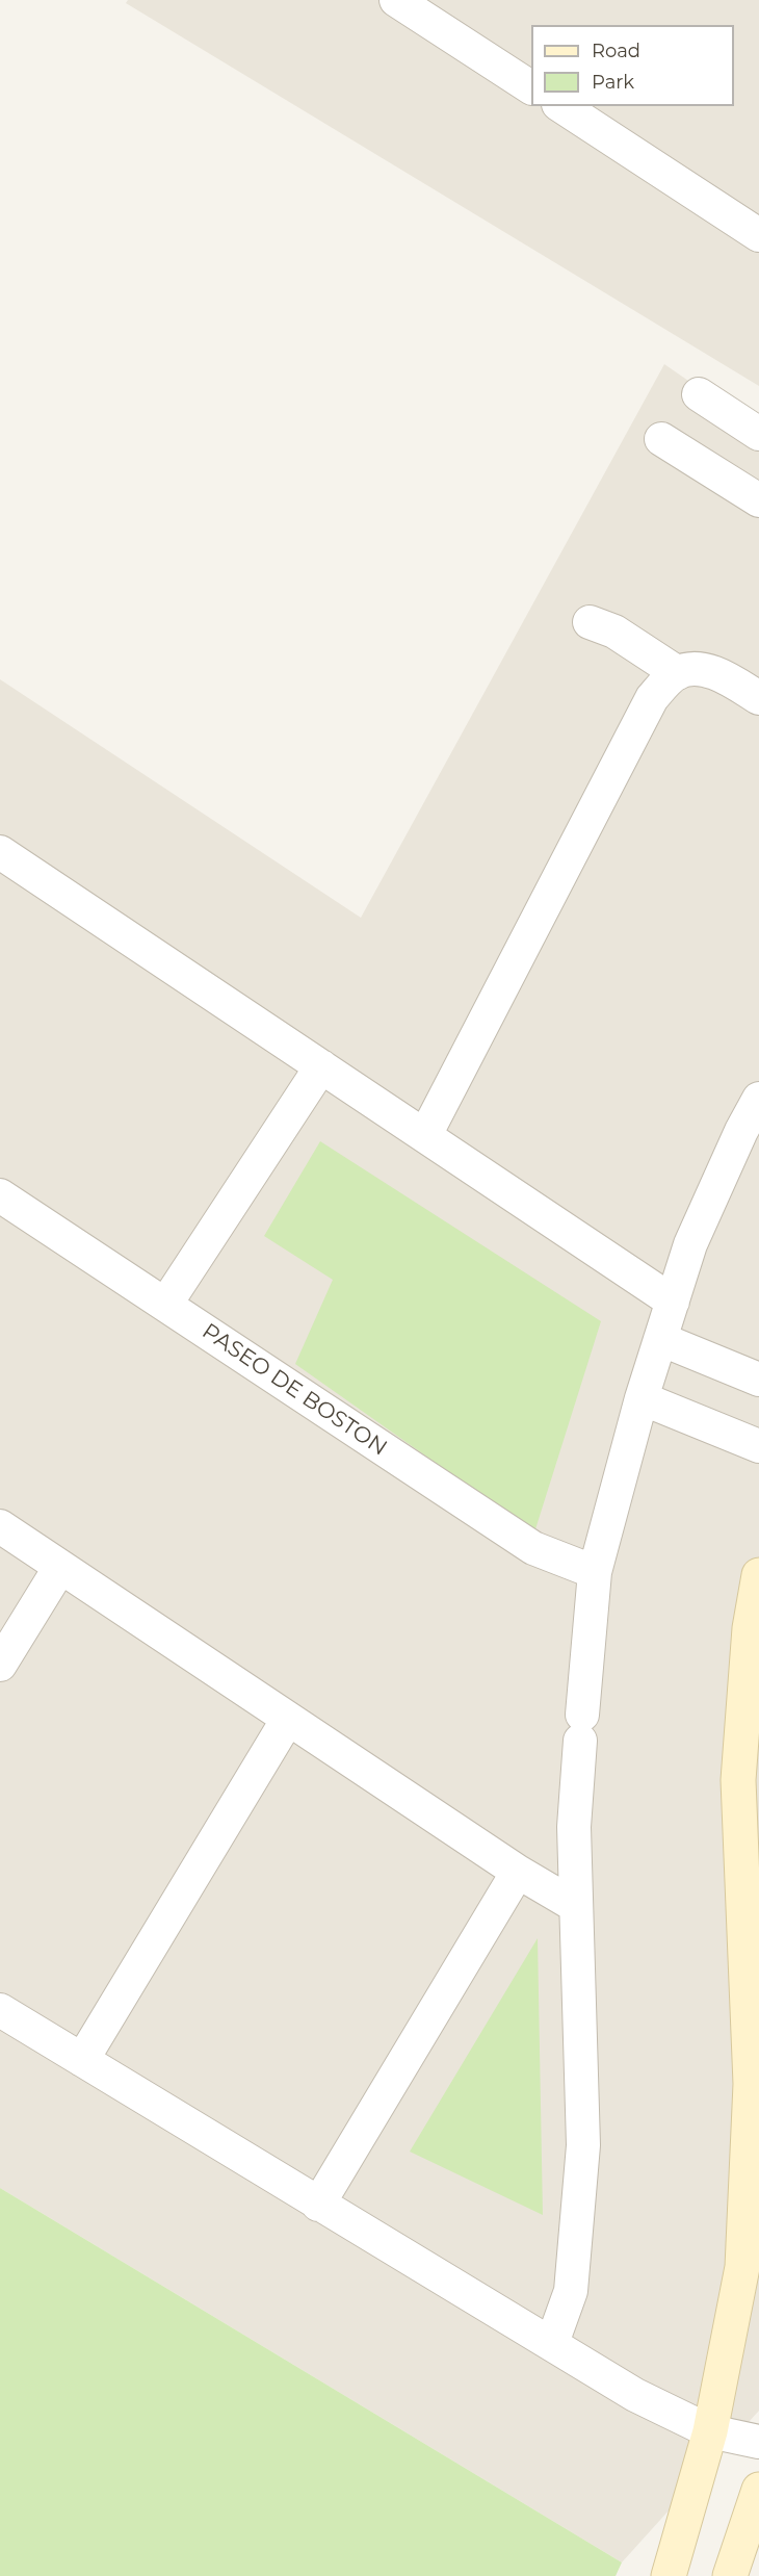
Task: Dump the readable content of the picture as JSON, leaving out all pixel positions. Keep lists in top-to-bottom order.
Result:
{
  "streets": {
    "street": ["PASEO DE BOSTON"]
  },
  "legend": ["Road", "Park"]
}
